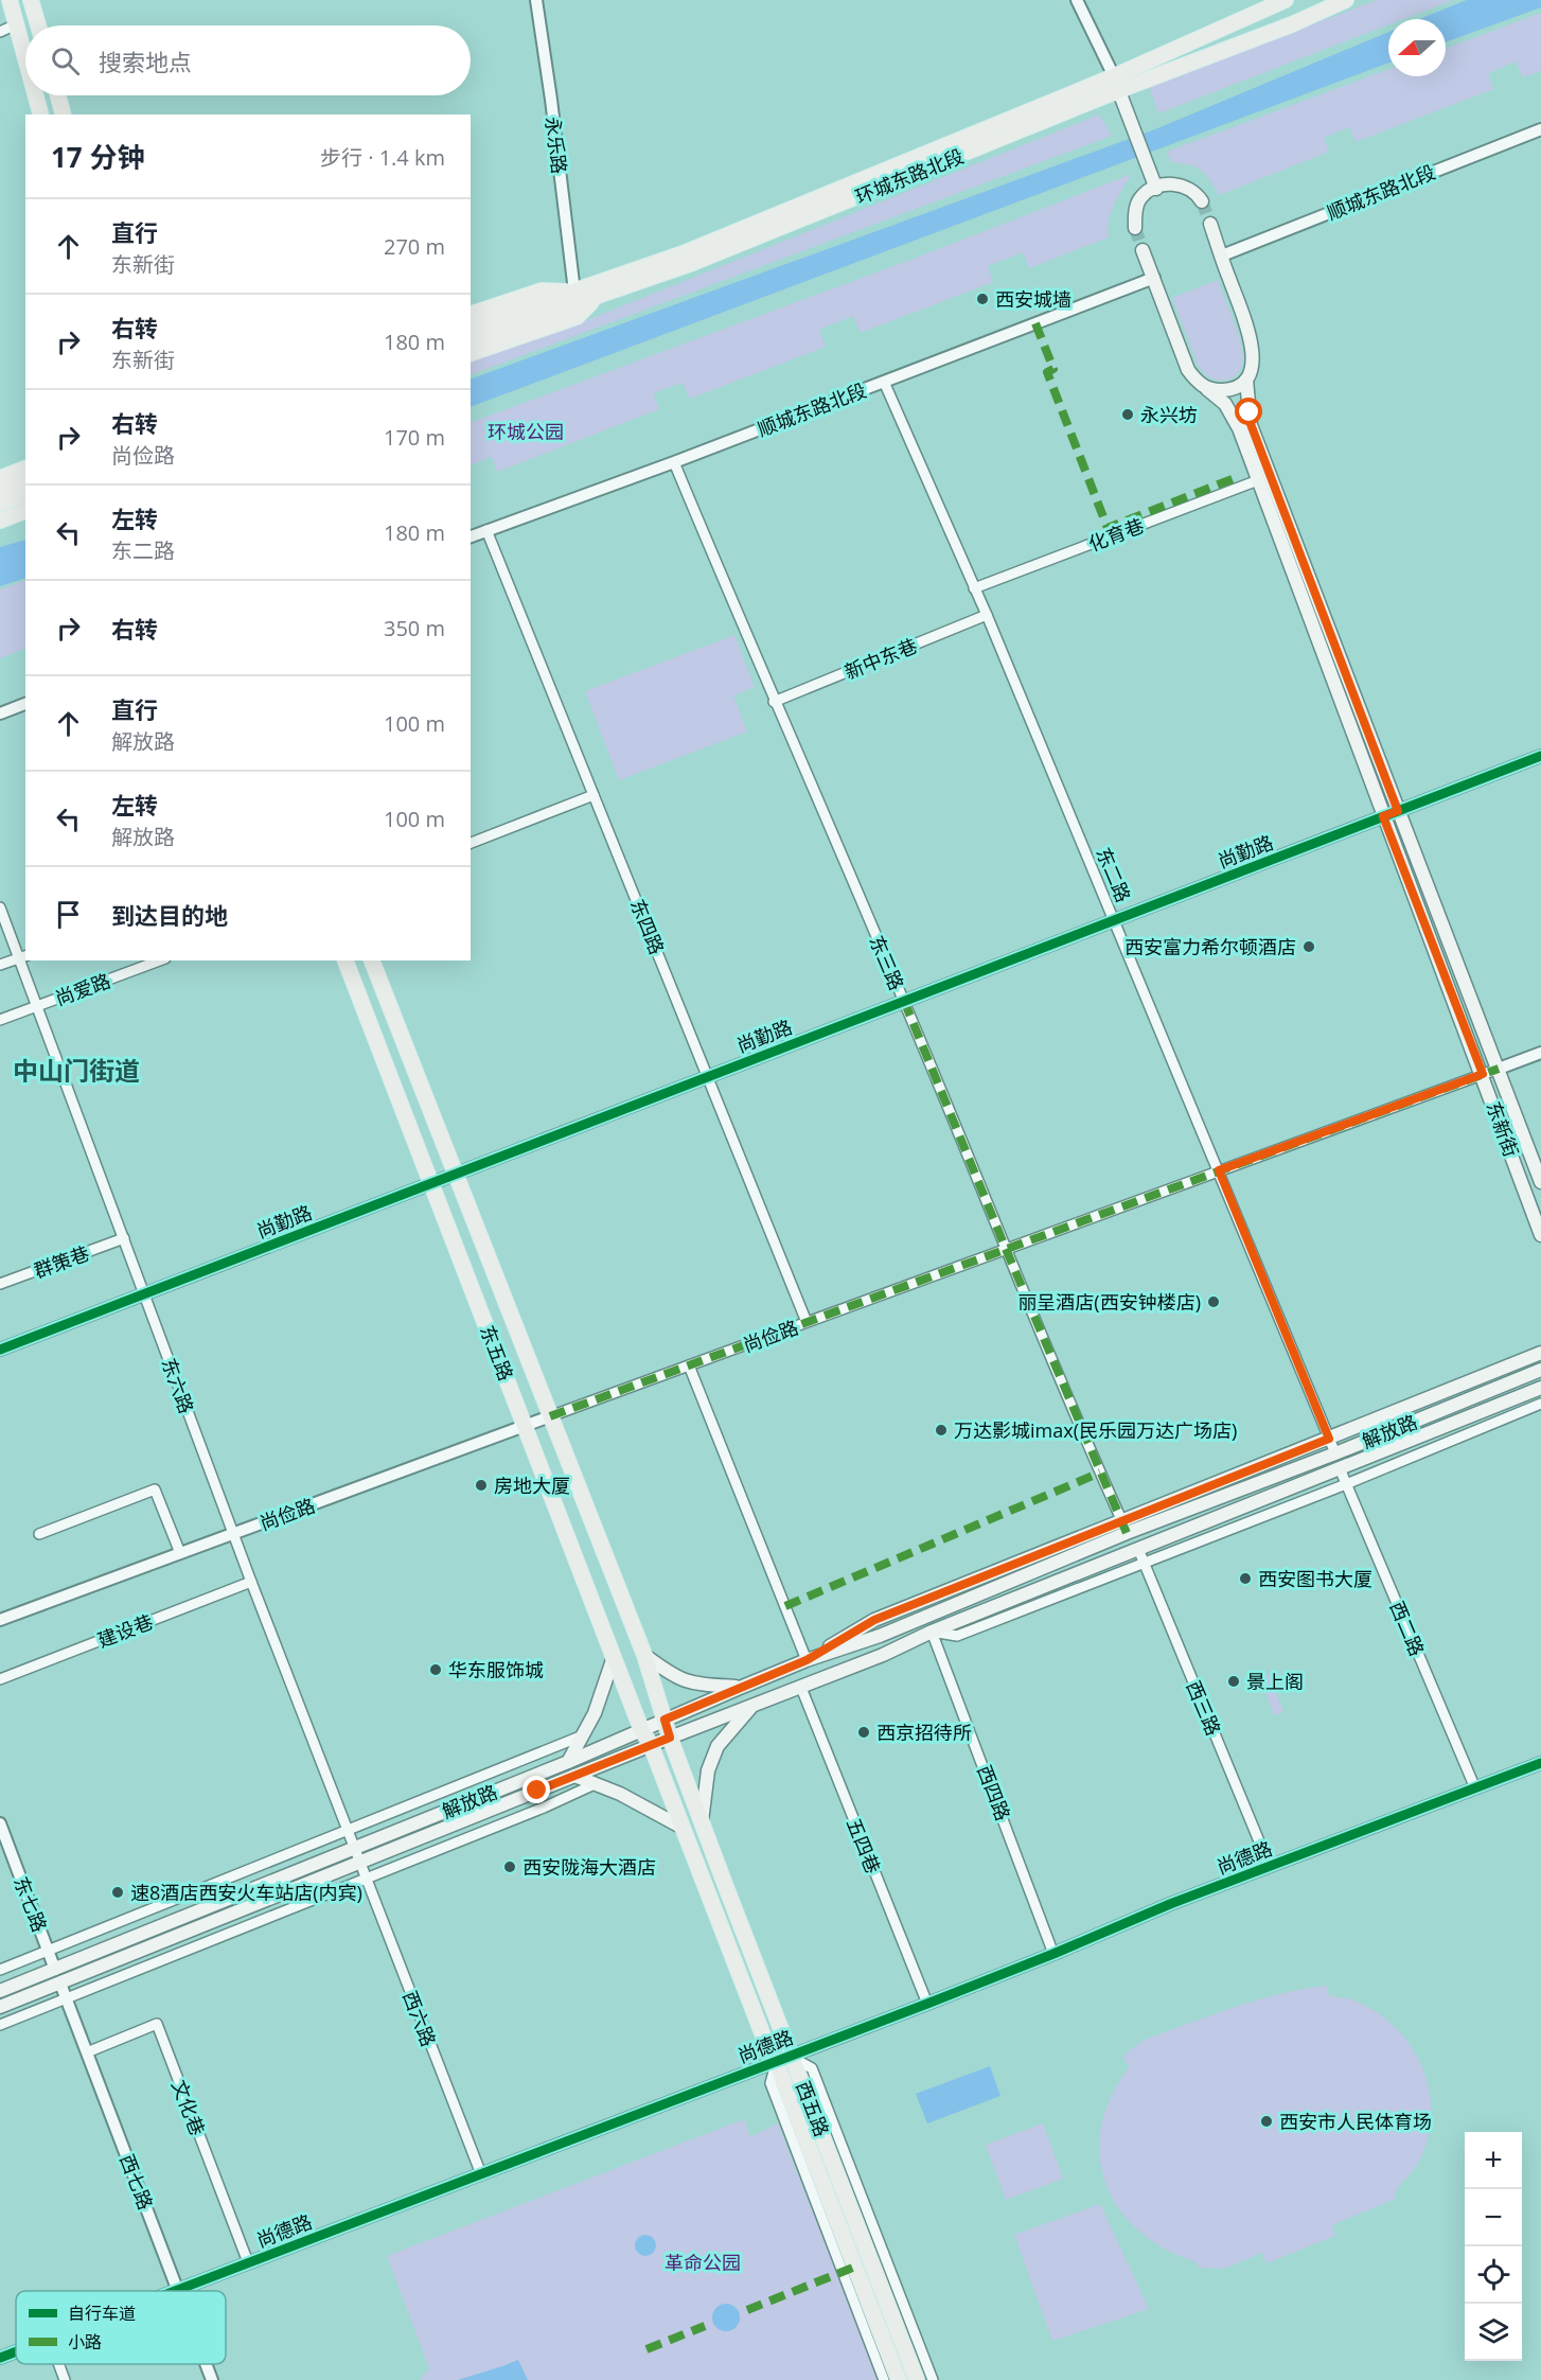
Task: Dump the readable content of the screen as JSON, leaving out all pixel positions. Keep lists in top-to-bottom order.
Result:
{
  "streets": {
    "main road": [
      "环城东路北段",
      "东新街",
      "东五路",
      "解放路",
      "东七路",
      "西五路"
    ],
    "street": [
      "永乐路",
      "顺城东路北段",
      "化育巷",
      "新中东巷",
      "尚勤路",
      "东二路",
      "东四路",
      "东三路",
      "尚爱路",
      "群策巷",
      "尚俭路",
      "东六路",
      "西二路",
      "建设巷",
      "西三路",
      "西四路",
      "五四巷",
      "尚德路",
      "西六路",
      "文化巷",
      "西七路"
    ]
  },
  "crossings": [
    ["永乐路", "环城东路北段"],
    ["顺城东路北段", "东二路"],
    ["顺城东路北段", "东四路"],
    ["顺城东路北段", "东三路"],
    ["顺城东路北段", "东新街"],
    ["化育巷", "东二路"],
    ["化育巷", "东新街"],
    ["新中东巷", "东二路"],
    ["新中东巷", "东三路"],
    ["尚勤路", "东二路"],
    ["尚勤路", "东四路"],
    ["尚勤路", "东三路"],
    ["尚勤路", "东新街"],
    ["尚勤路", "东五路"],
    ["尚勤路", "东六路"],
    ["东二路", "尚俭路"],
    ["东二路", "解放路"],
    ["东四路", "尚俭路"],
    ["东三路", "尚俭路"],
    ["东三路", "解放路"],
    ["尚爱路", "东六路"],
    ["东新街", "尚俭路"],
    ["群策巷", "东六路"],
    ["尚俭路", "东五路"],
    ["尚俭路", "东六路"],
    ["东五路", "解放路"],
    ["东五路", "西五路"],
    ["东六路", "解放路"],
    ["东六路", "建设巷"],
    ["东六路", "西六路"],
    ["解放路", "西二路"],
    ["解放路", "西三路"],
    ["解放路", "西四路"],
    ["解放路", "五四巷"],
    ["解放路", "东七路"],
    ["解放路", "西六路"],
    ["解放路", "西五路"],
    ["解放路", "西七路"],
    ["西二路", "尚德路"],
    ["西三路", "尚德路"],
    ["西四路", "尚德路"],
    ["五四巷", "尚德路"],
    ["尚德路", "西六路"],
    ["尚德路", "文化巷"],
    ["尚德路", "西五路"],
    ["尚德路", "西七路"],
    ["东七路", "西七路"],
    ["文化巷", "西七路"]
  ],
  "districts": ["中山门街道"],
  "parks": ["环城公园", "革命公园"],
  "places": [
    "西安城墙",
    "永兴坊",
    "西安富力希尔顿酒店",
    "丽呈酒店(西安钟楼店)",
    "万达影城imax(民乐园万达广场店)",
    "房地大厦",
    "西安图书大厦",
    "华东服饰城",
    "景上阁",
    "西京招待所",
    "西安陇海大酒店",
    "速8酒店西安火车站店(内宾)",
    "西安市人民体育场"
  ],
  "legend": ["自行车道", "小路"],
  "north": "left",
  "page": {
    "search": "搜索地点",
    "heading": ["17 分钟", "步行 · 1.4 km"],
    "list": [
      ["直行", "东新街", "270 m"],
      ["右转", "东新街", "180 m"],
      ["右转", "尚俭路", "170 m"],
      ["左转", "东二路", "180 m"],
      ["右转", "350 m"],
      ["直行", "解放路", "100 m"],
      ["左转", "解放路", "100 m"],
      "到达目的地"
    ],
    "map_buttons": ["+", "−"]
  }
}
